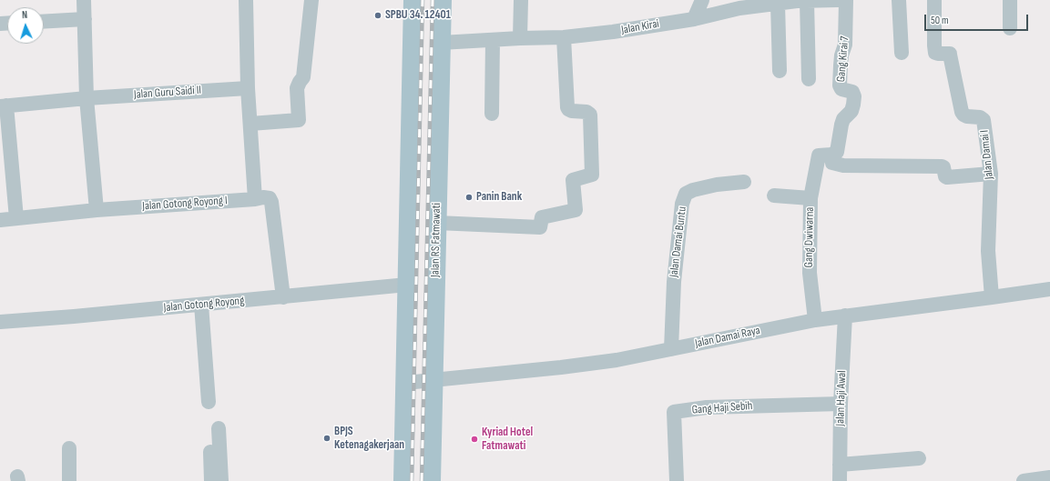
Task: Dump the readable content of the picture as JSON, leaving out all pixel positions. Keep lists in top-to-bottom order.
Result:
{
  "streets": {
    "main road": ["Jalan RS Fatmawati"],
    "street": [
      "Jalan Kirai",
      "Gang Kirai 7",
      "Jalan Guru Saidi II",
      "Jalan Damai I",
      "Jalan Gotong Royong I",
      "Gang Dwiwarna",
      "Jalan Damai Buntu",
      "Jalan Gotong Royong",
      "Jalan Damai Raya",
      "Jalan Haji Awal",
      "Gang Haji Sebih"
    ]
  },
  "crossings": [
    ["Jalan Kirai", "Jalan RS Fatmawati"],
    ["Gang Kirai 7", "Gang Dwiwarna"],
    ["Jalan Damai I", "Jalan Damai Raya"],
    ["Jalan Gotong Royong I", "Jalan Gotong Royong"],
    ["Gang Dwiwarna", "Jalan Damai Raya"],
    ["Jalan RS Fatmawati", "Jalan Damai Raya"],
    ["Jalan Damai Buntu", "Jalan Damai Raya"],
    ["Jalan Damai Raya", "Jalan Haji Awal"],
    ["Jalan Haji Awal", "Gang Haji Sebih"]
  ],
  "places": [
    "SPBU 34. 12401",
    "Panin Bank",
    "BPJS Ketenagakerjaan",
    "Kyriad Hotel Fatmawati"
  ],
  "scale_bar": "50 m",
  "north": "top"
}
